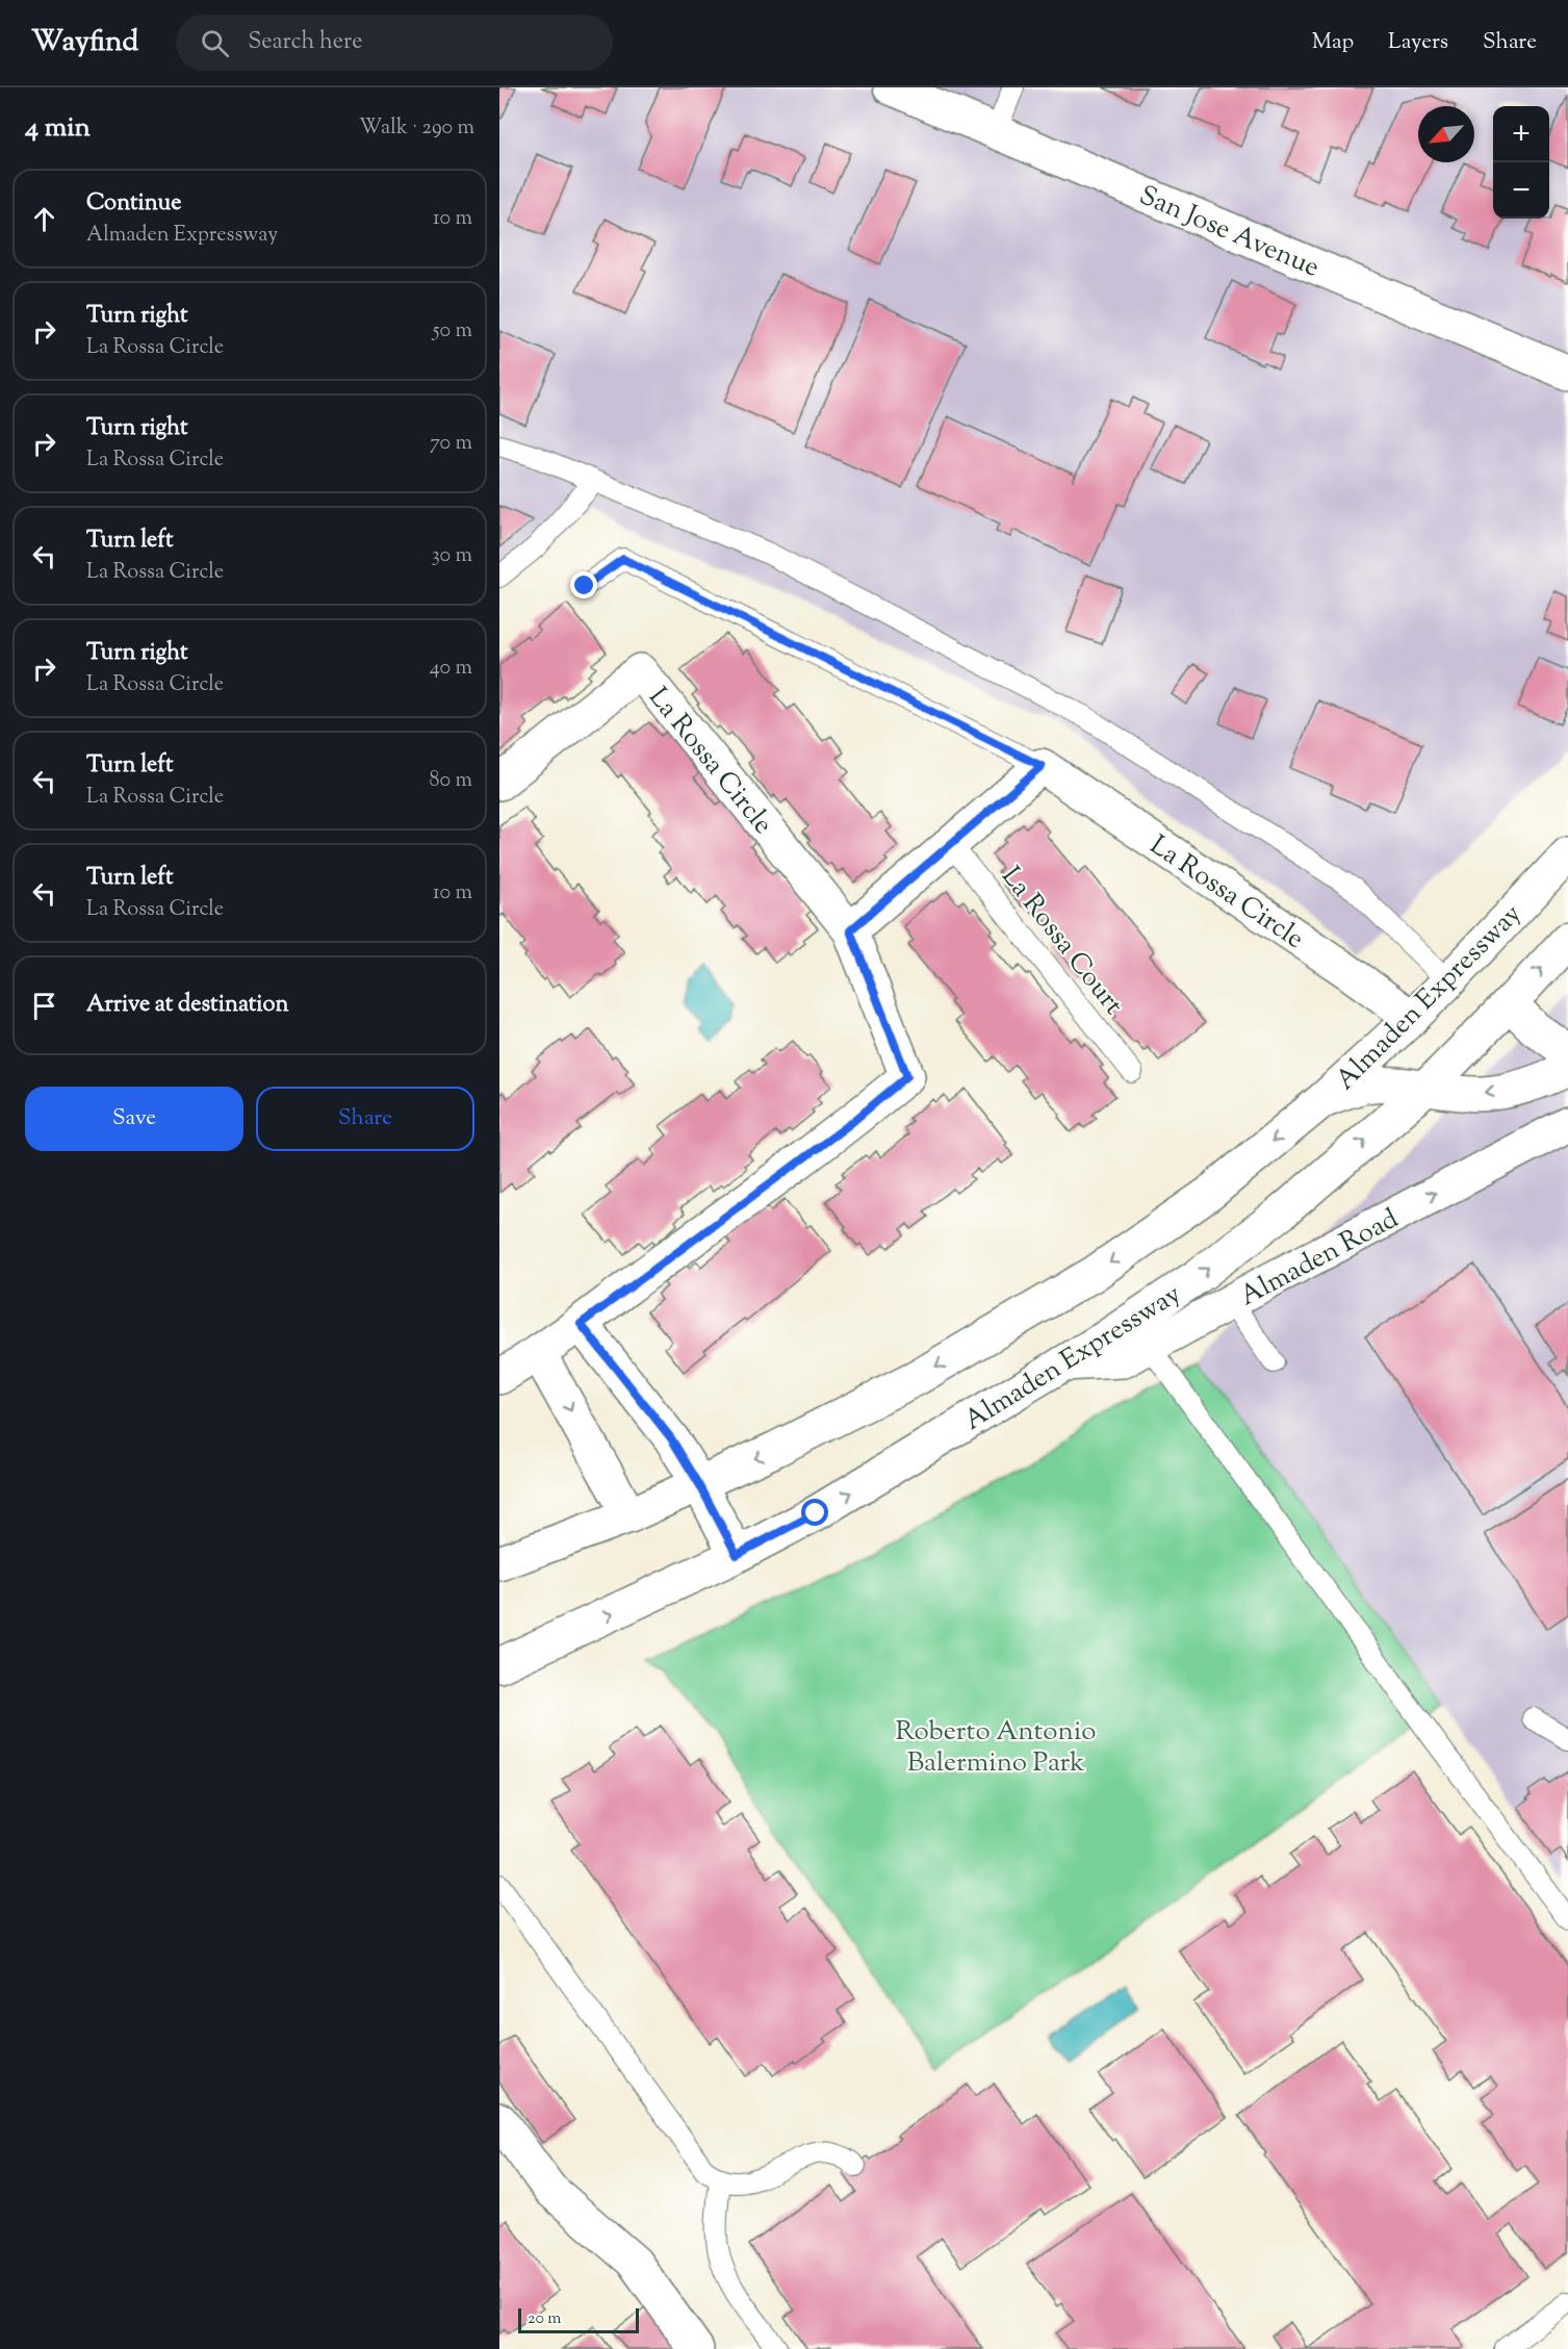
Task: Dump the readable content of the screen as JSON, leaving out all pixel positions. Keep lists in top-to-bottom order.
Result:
{
  "streets": {
    "street": [
      "San Jose Avenue",
      "La Rossa Circle",
      "Almaden Expressway",
      "Almaden Road"
    ],
    "lane": ["La Rossa Court"]
  },
  "crossings": [
    ["La Rossa Circle", "Almaden Expressway"],
    ["Almaden Expressway", "Almaden Road"]
  ],
  "parks": ["Roberto Antonio Balermino Park"],
  "scale_bar": "20 m",
  "north": "bottom left",
  "page": {
    "header": "Wayfind",
    "search": "Search here",
    "nav": ["Map", "Layers", "Share"],
    "heading": ["4 min", "Walk · 290 m"],
    "map_buttons": ["+", "−"],
    "list": [
      ["Continue", "Almaden Expressway", "10 m"],
      ["Turn right", "La Rossa Circle", "50 m"],
      ["Turn right", "La Rossa Circle", "70 m"],
      ["Turn left", "La Rossa Circle", "30 m"],
      ["Turn right", "La Rossa Circle", "40 m"],
      ["Turn left", "La Rossa Circle", "80 m"],
      ["Turn left", "La Rossa Circle", "10 m"],
      "Arrive at destination"
    ],
    "buttons": ["Save", "Share"],
    "scale": "20 m"
  }
}
